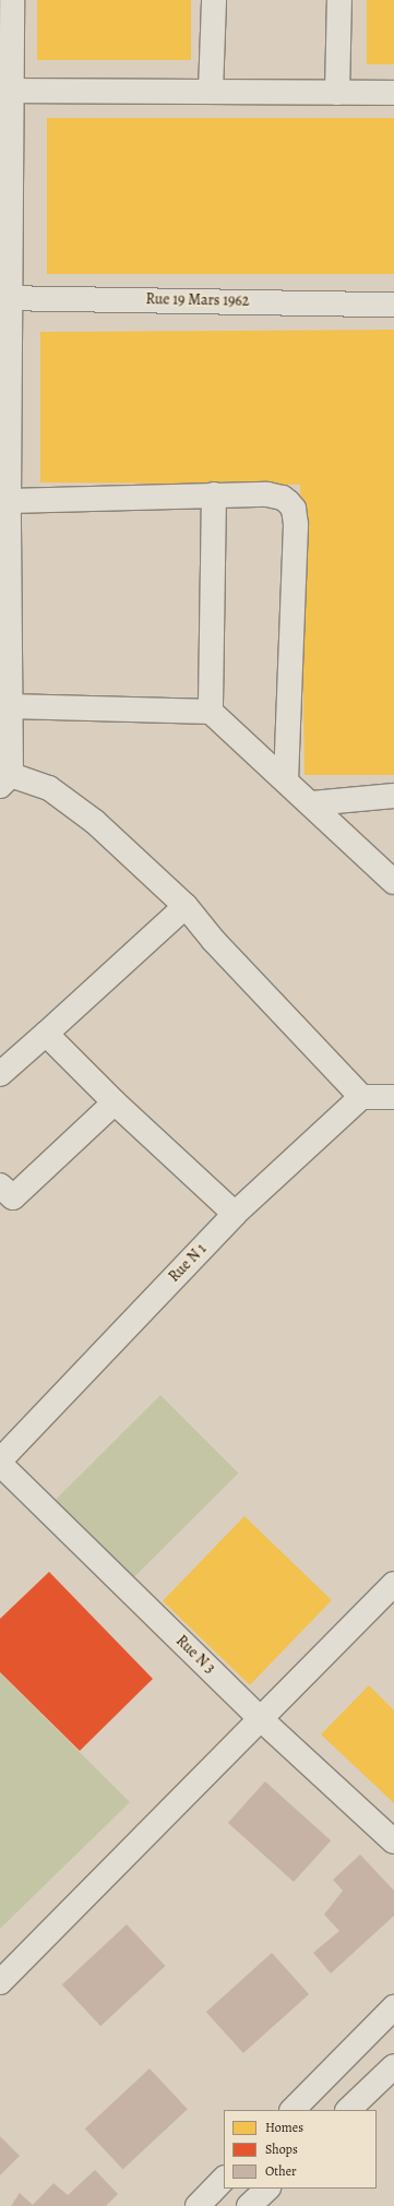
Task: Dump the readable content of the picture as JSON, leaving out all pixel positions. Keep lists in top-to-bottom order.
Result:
{
  "streets": {
    "street": ["Rue 19 Mars 1962", "Rue N 1", "Rue N 3"]
  },
  "legend": ["Homes", "Shops", "Other"]
}
